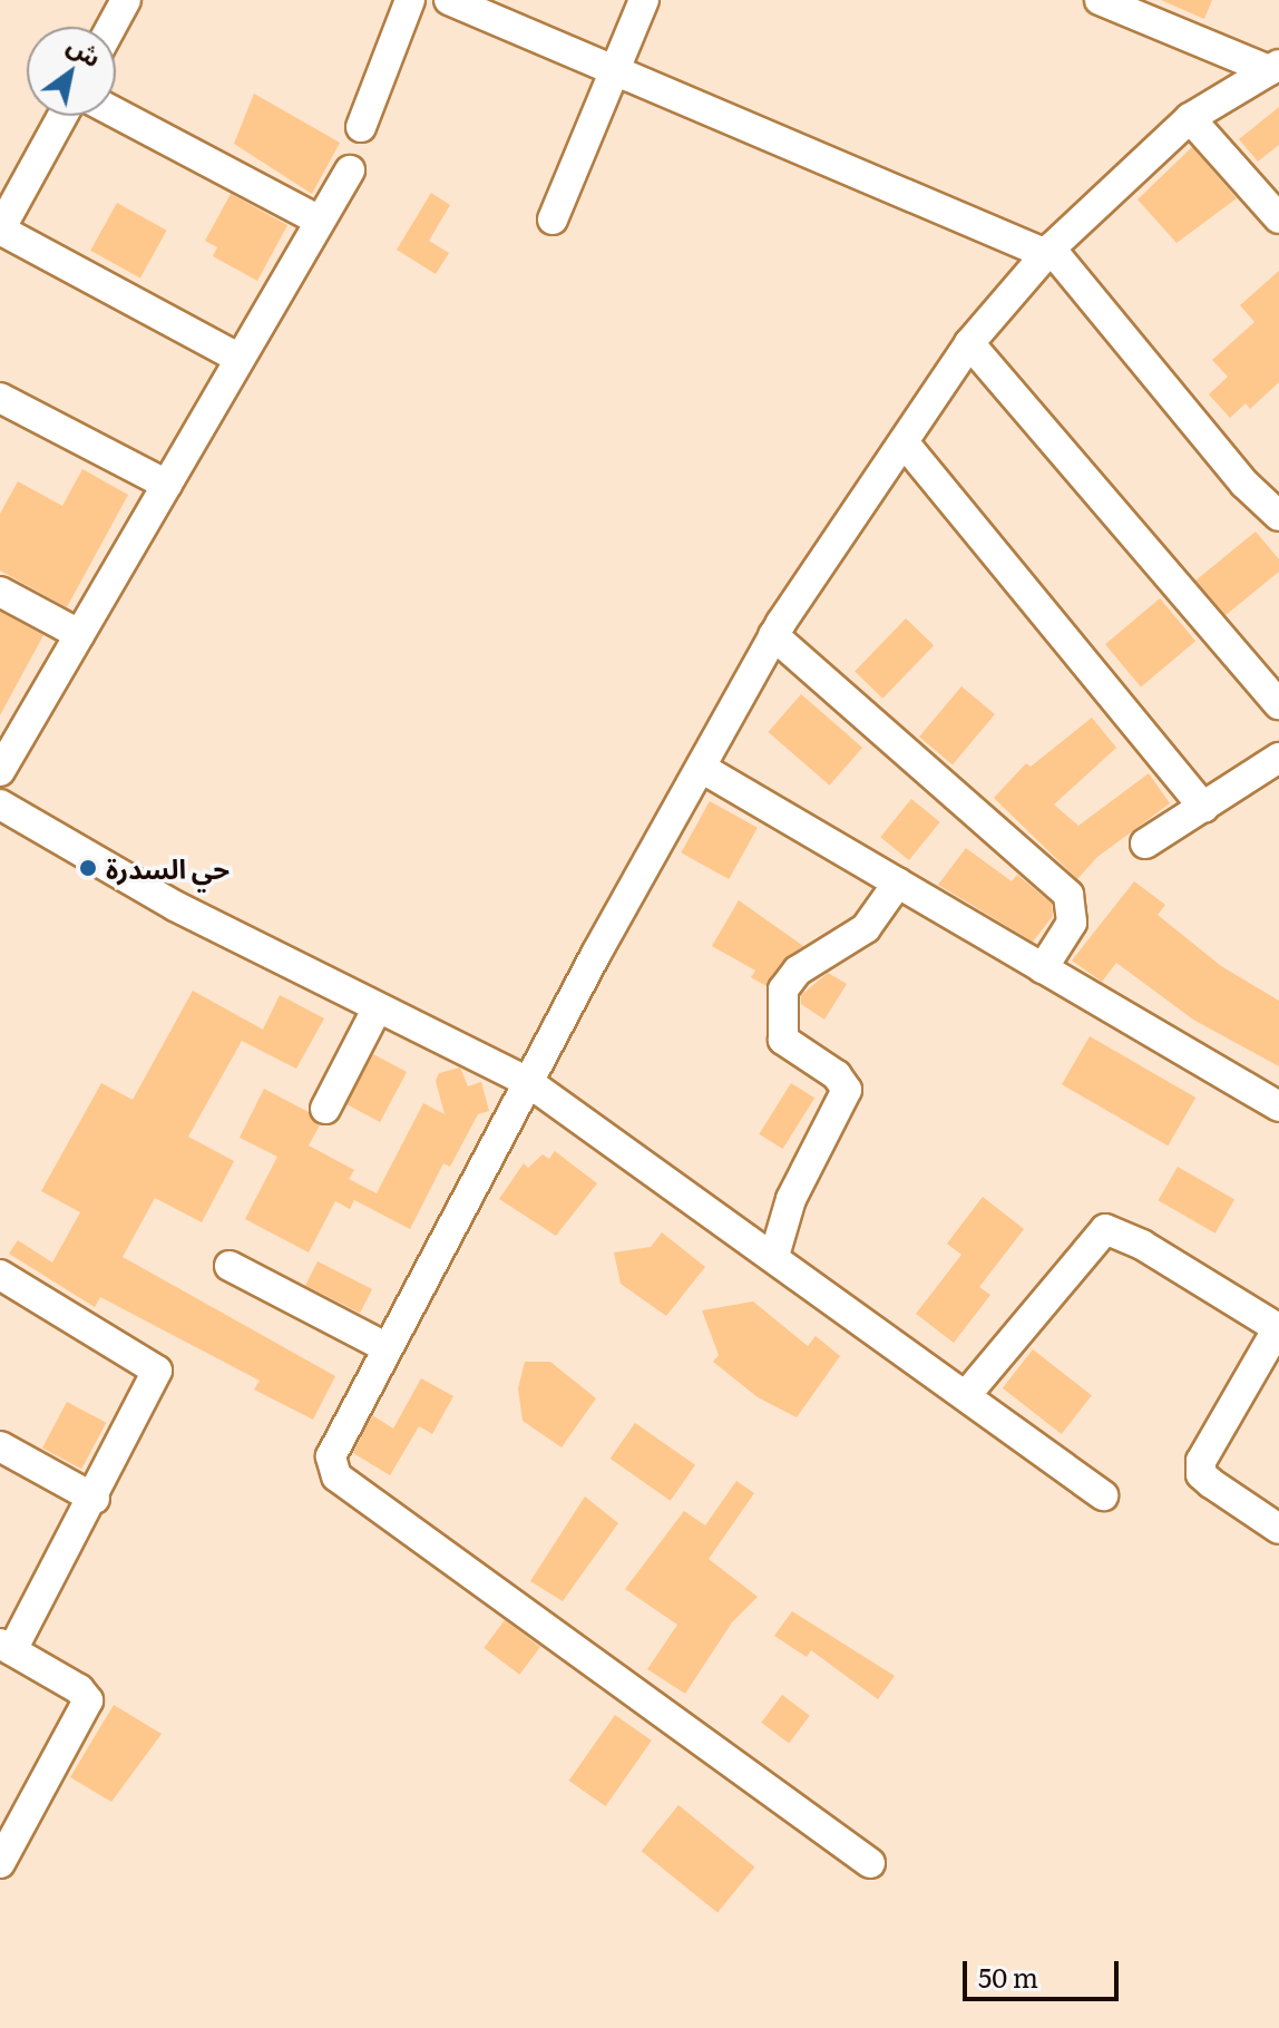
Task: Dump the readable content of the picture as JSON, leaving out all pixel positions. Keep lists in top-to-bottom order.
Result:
{
  "places": ["حي السدرة"],
  "scale_bar": "50 m",
  "north": "top right"
}
